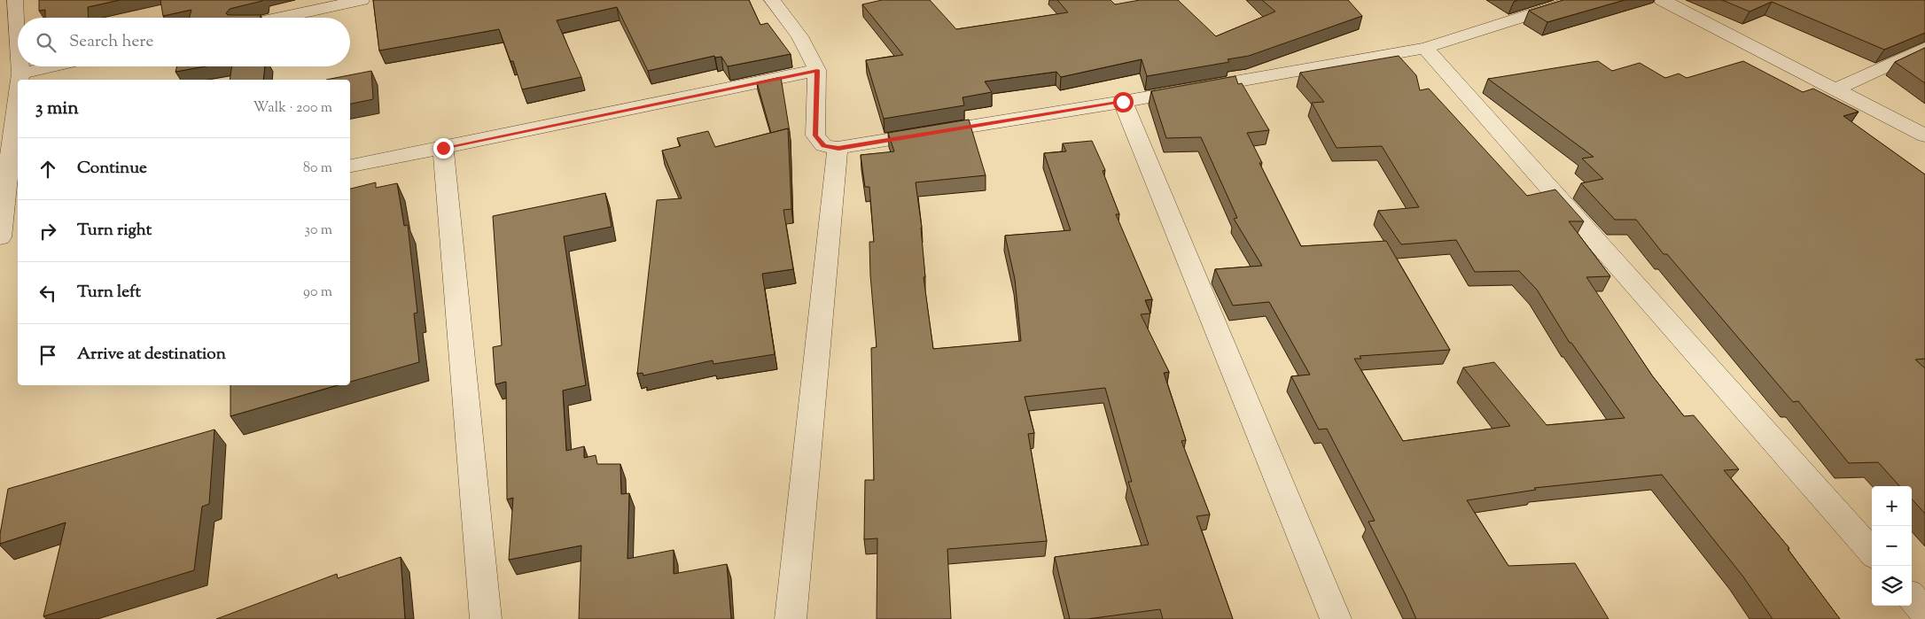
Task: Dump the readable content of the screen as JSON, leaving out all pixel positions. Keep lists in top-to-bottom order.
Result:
{
  "page": {
    "search": "Search here",
    "heading": ["3 min", "Walk · 200 m"],
    "list": [
      ["Continue", "80 m"],
      ["Turn right", "30 m"],
      ["Turn left", "90 m"],
      "Arrive at destination"
    ],
    "map_buttons": ["+", "−"]
  }
}
